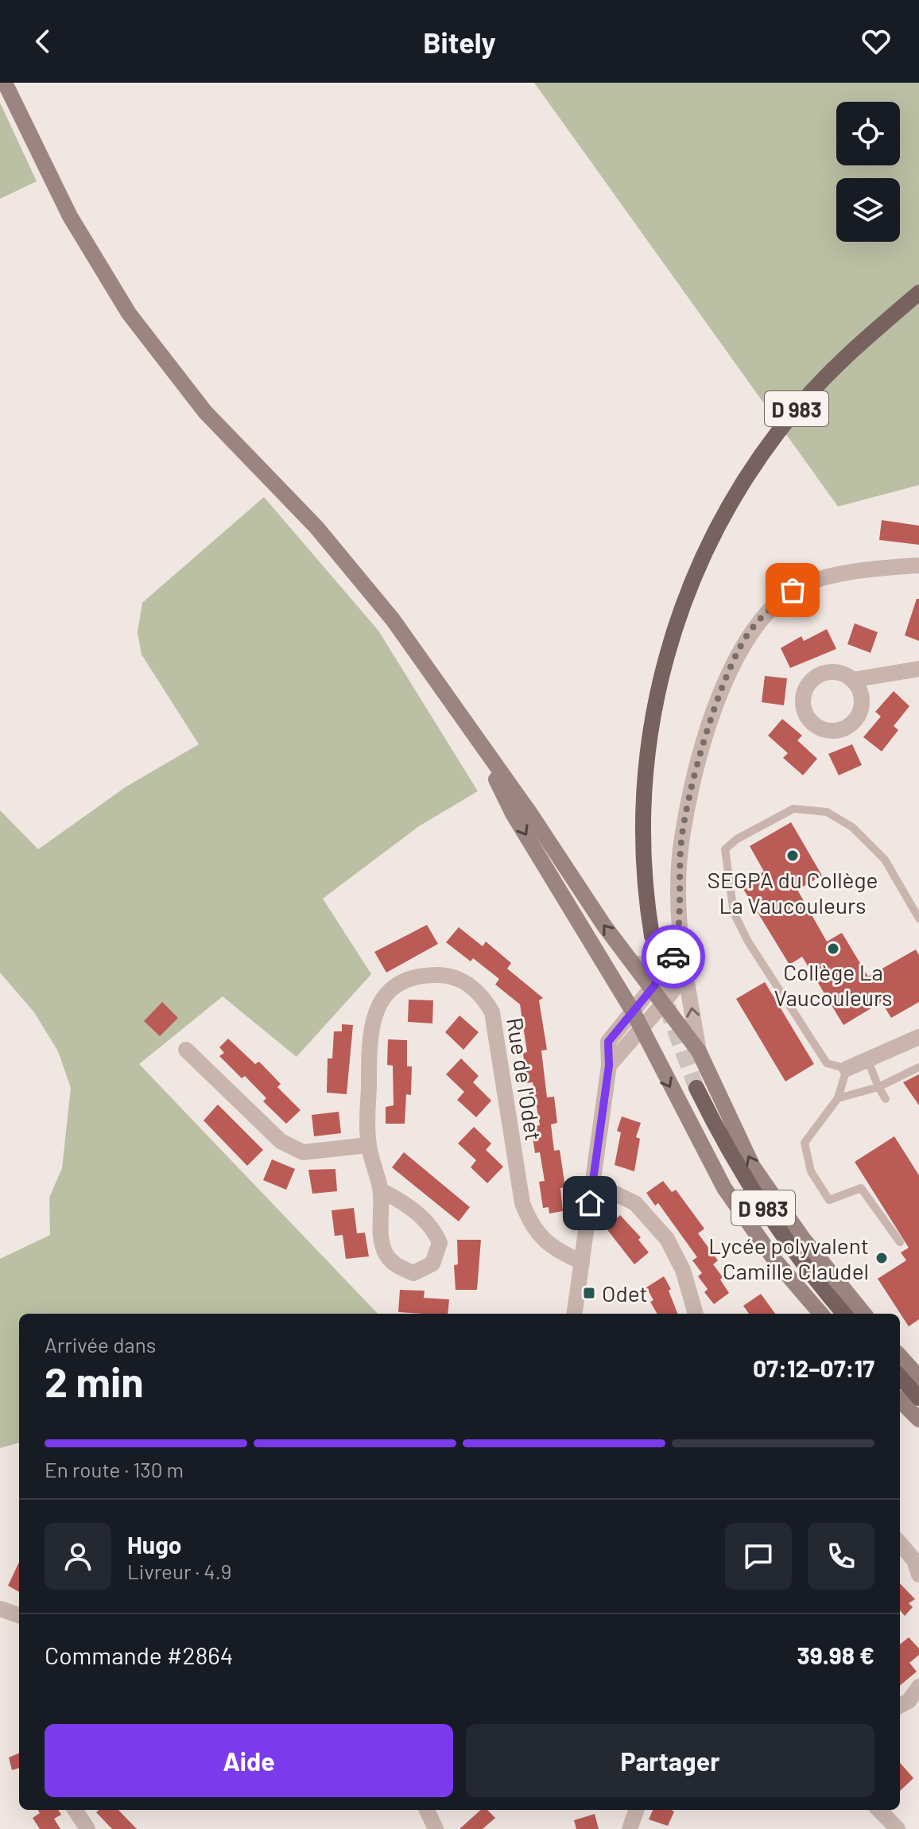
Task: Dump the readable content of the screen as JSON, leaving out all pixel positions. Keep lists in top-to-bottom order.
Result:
{
  "streets": {
    "main road": ["D 983"],
    "street": ["Rue de l'Odet"]
  },
  "places": {
    "other": ["SEGPA du Collège La Vaucouleurs", "Collège La Vaucouleurs", "Lycée polyvalent Camille Claudel"],
    "transit": ["Odet"]
  },
  "page": {
    "header": "Bitely",
    "heading": ["2 min", "Arrivée dans", "07:12–07:17"],
    "panel": [
      "Hugo",
      "Livreur · 4.9",
      "Commande #2864",
      "39.98 €"
    ],
    "bar": "En route · 130 m",
    "buttons": ["Aide", "Partager"]
  }
}
